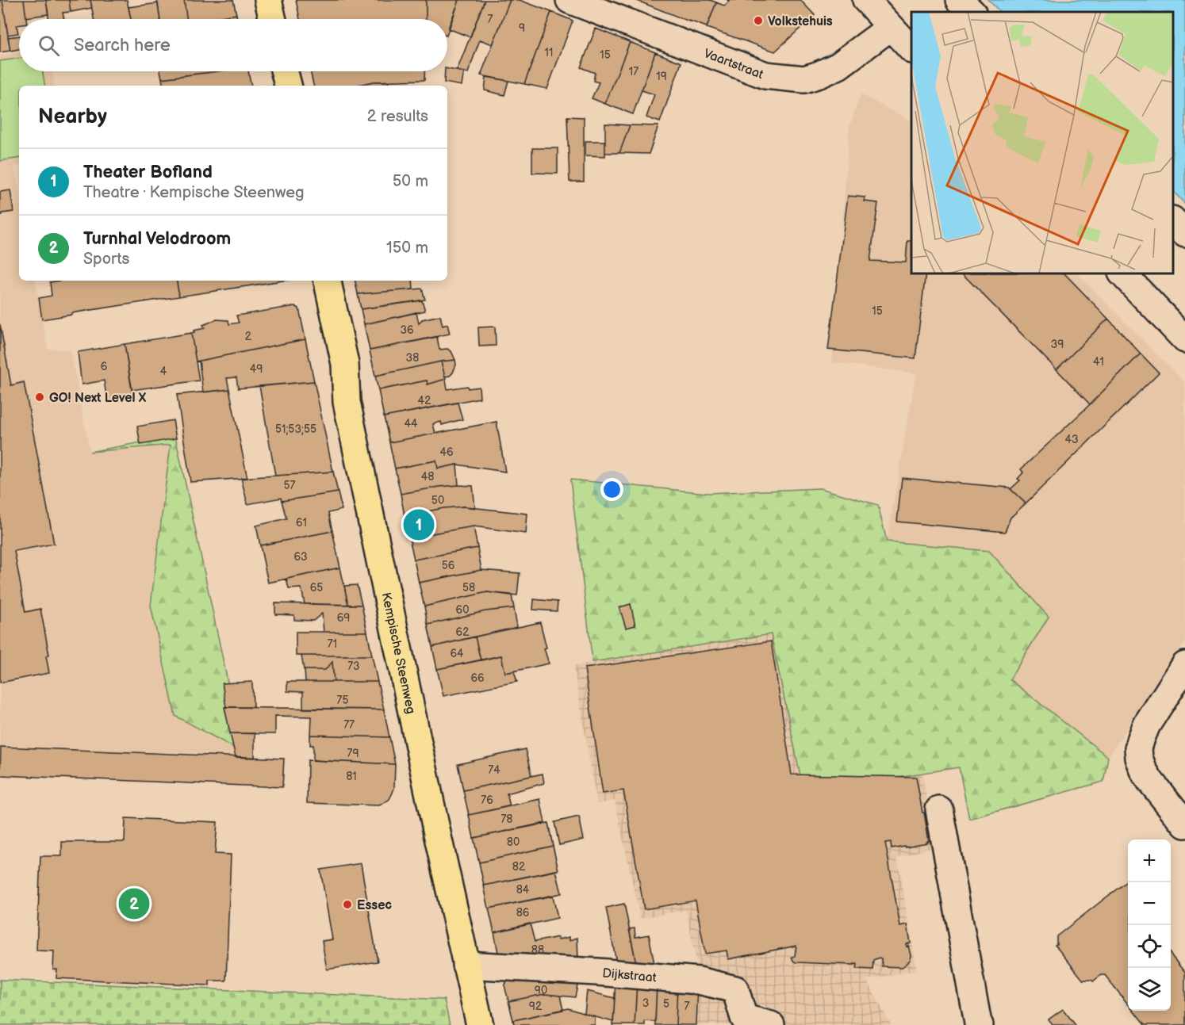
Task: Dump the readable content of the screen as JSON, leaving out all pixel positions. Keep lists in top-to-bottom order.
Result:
{
  "streets": {
    "main road": ["Kempische Steenweg"],
    "street": ["Vaartstraat", "Dijkstraat"]
  },
  "crossings": [
    ["Kempische Steenweg", "Dijkstraat"]
  ],
  "places": ["Volkstehuis", "GO! Next Level X", "Essec"],
  "house_numbers": [
    "7",
    "9",
    "11",
    "15",
    "17",
    "19",
    "15",
    "36",
    "2",
    "39",
    "38",
    "41",
    "6",
    "49",
    "4",
    "42",
    "44",
    "51;53;55",
    "43",
    "46",
    "48",
    "57",
    "50",
    "61",
    "63",
    "56",
    "65",
    "58",
    "60",
    "69",
    "62",
    "71",
    "64",
    "73",
    "66",
    "75",
    "77",
    "79",
    "74",
    "81",
    "76",
    "78",
    "80",
    "82",
    "84",
    "86",
    "88",
    "90",
    "3",
    "5",
    "92",
    "7"
  ],
  "page": {
    "search": "Search here",
    "heading": ["Nearby", "2 results"],
    "list": [
      {
        "mark": "1",
        "name": "Theater Bofland",
        "note": "Theatre · Kempische Steenweg",
        "value": "50 m"
      },
      {
        "mark": "2",
        "name": "Turnhal Velodroom",
        "note": "Sports",
        "value": "150 m"
      }
    ],
    "pins": ["1", "2"],
    "map_buttons": ["+", "−"]
  }
}
